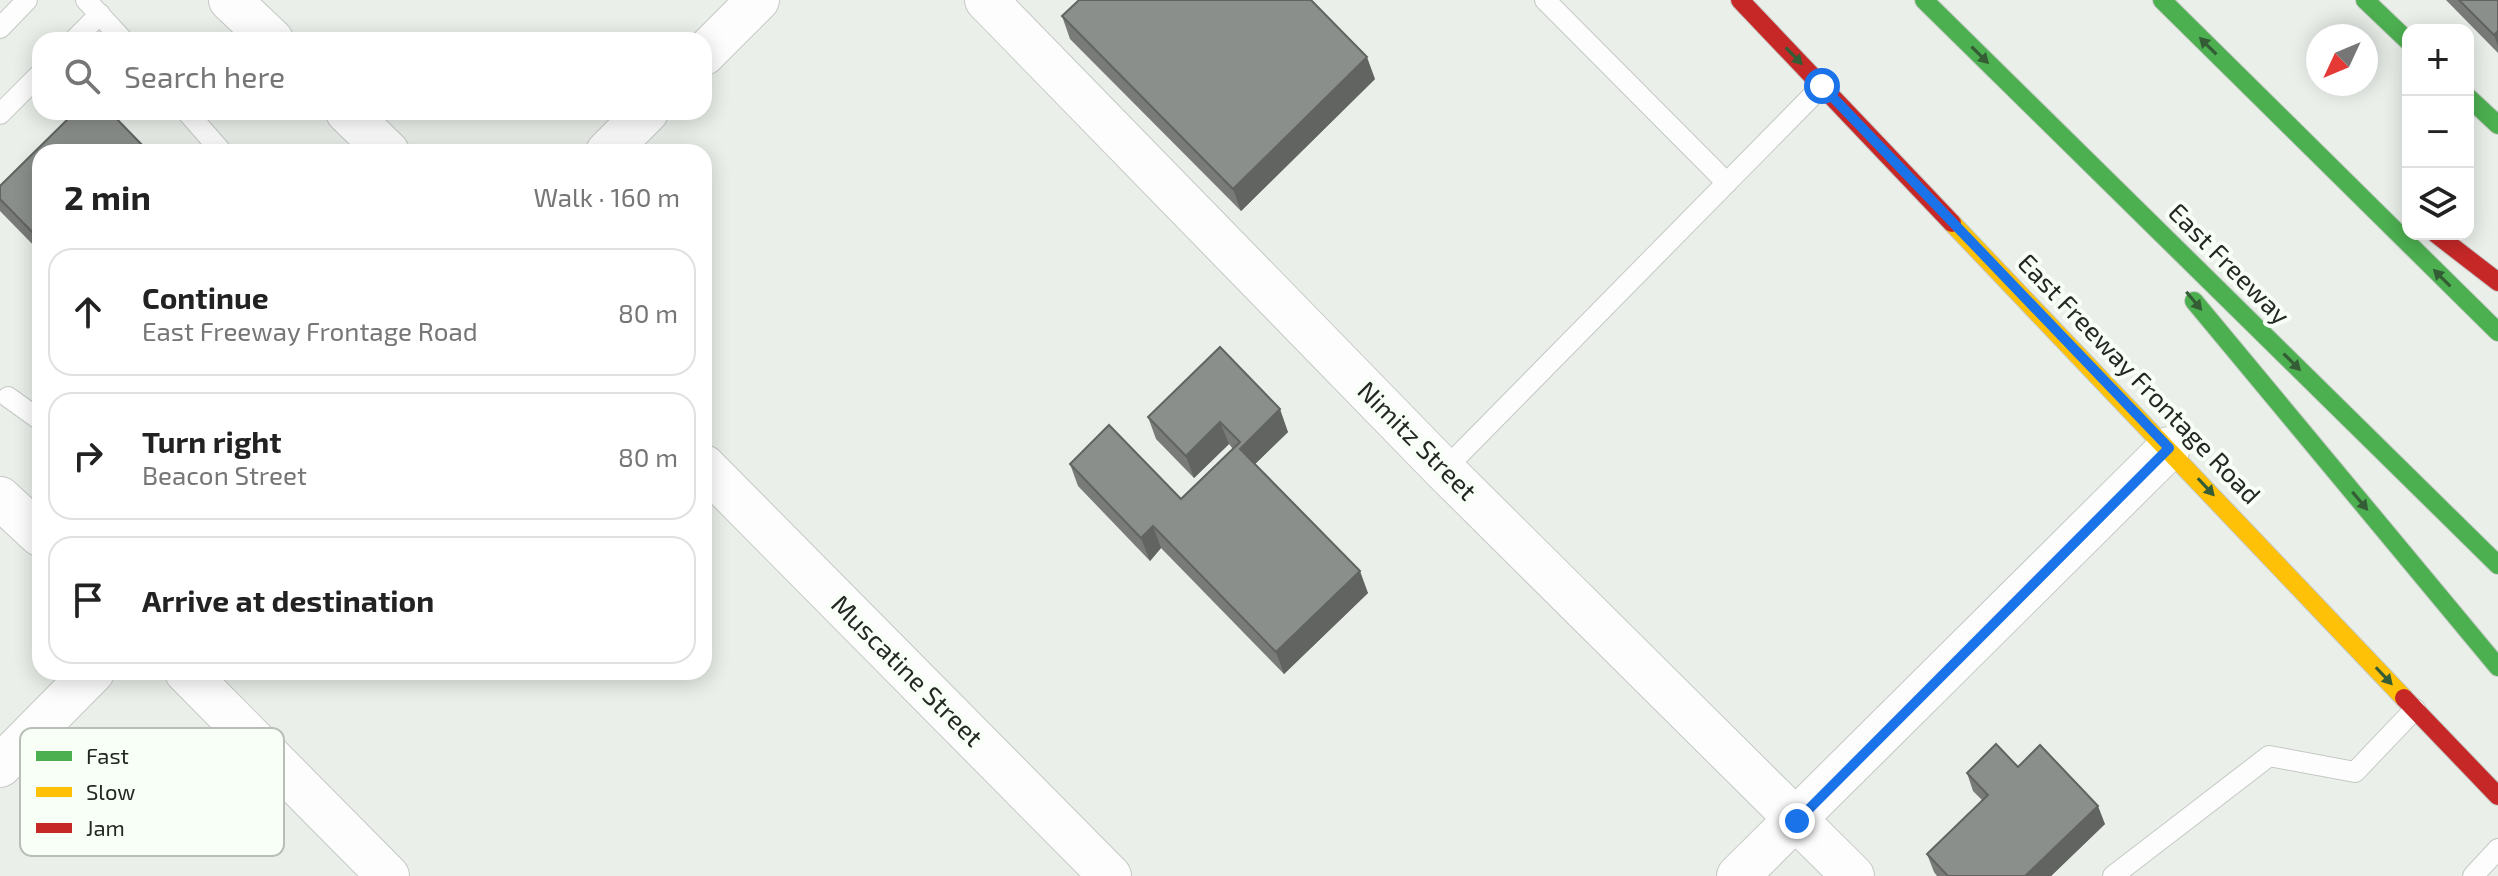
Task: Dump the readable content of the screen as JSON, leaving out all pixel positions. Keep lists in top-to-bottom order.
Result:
{
  "streets": {
    "main road": ["East Freeway", "East Freeway Frontage Road"],
    "street": ["Nimitz Street", "Muscatine Street"]
  },
  "legend": ["Fast", "Slow", "Jam"],
  "north": "bottom left",
  "page": {
    "map_buttons": ["+", "−"],
    "search": "Search here",
    "heading": ["2 min", "Walk · 160 m"],
    "list": [
      ["Continue", "East Freeway Frontage Road", "80 m"],
      ["Turn right", "Beacon Street", "80 m"],
      "Arrive at destination"
    ]
  }
}
